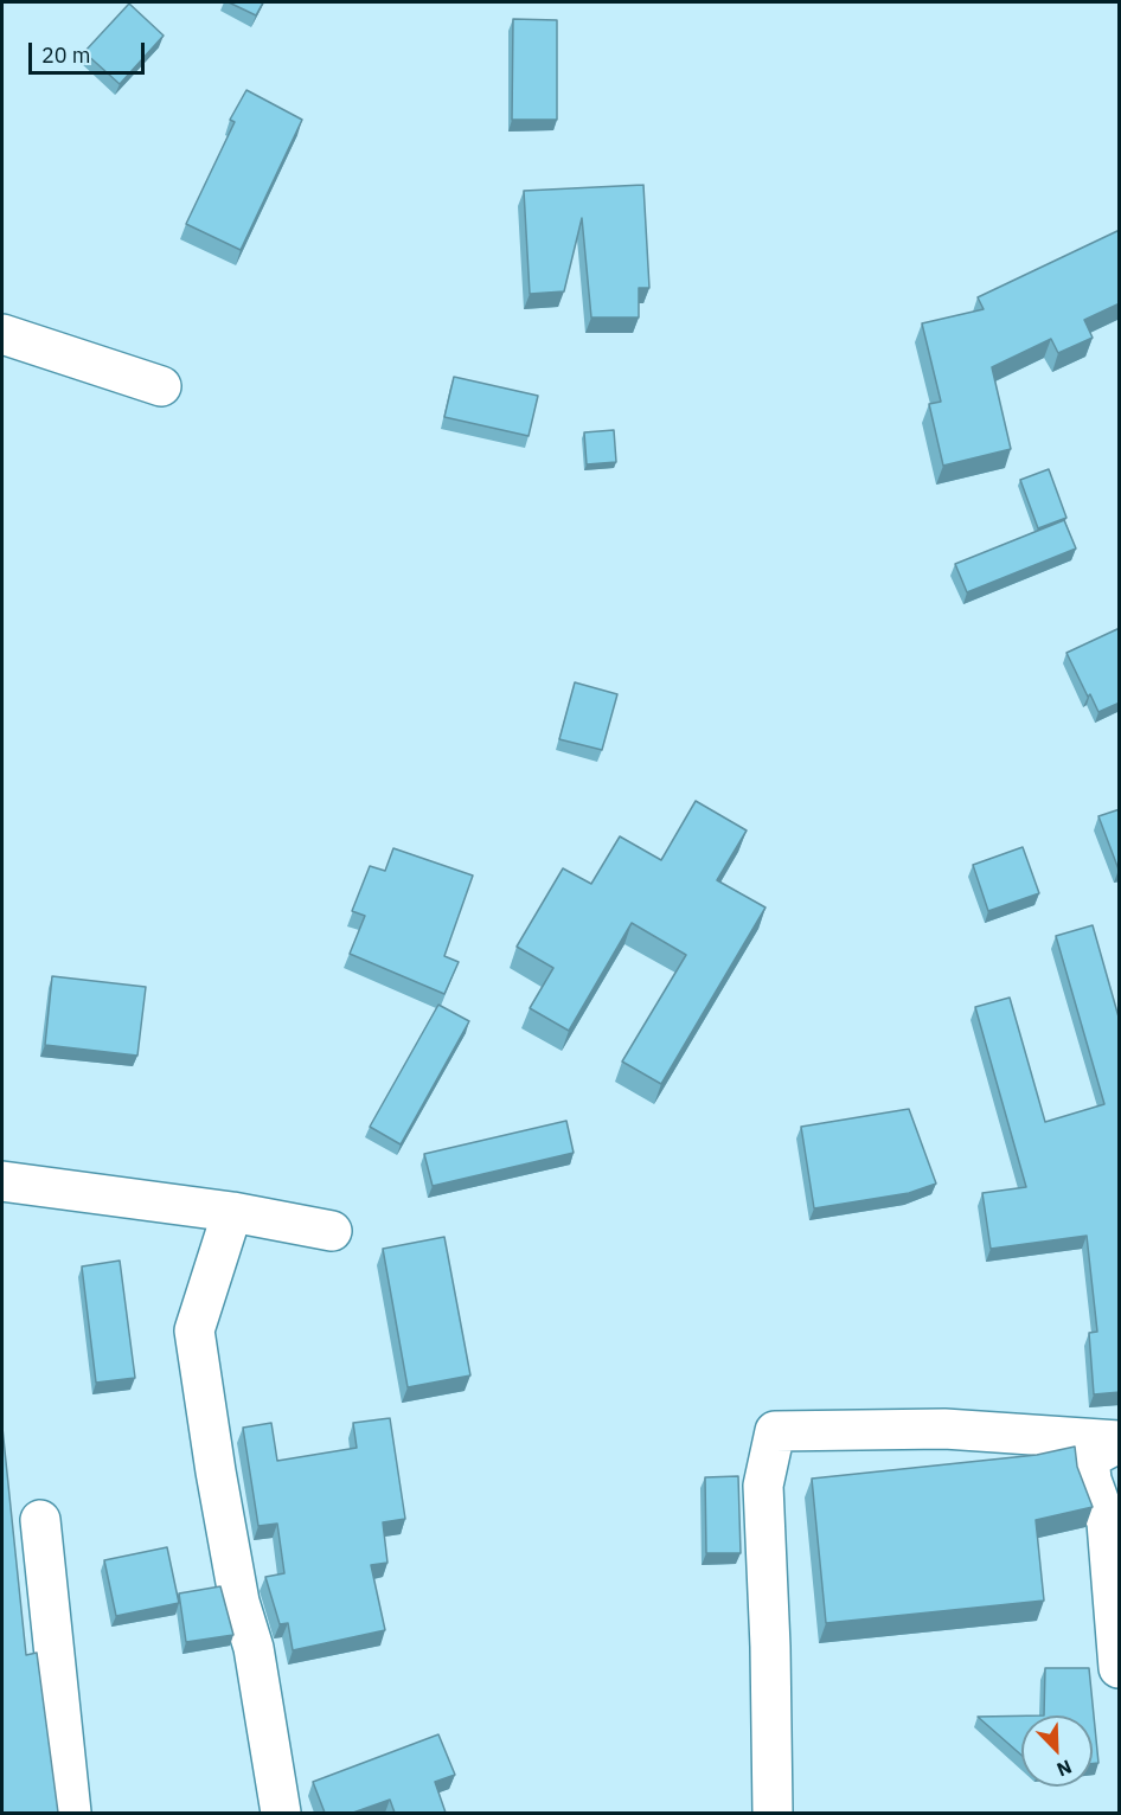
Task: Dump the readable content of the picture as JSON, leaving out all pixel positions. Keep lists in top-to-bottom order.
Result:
{
  "scale_bar": "20 m",
  "north": "bottom right"
}
